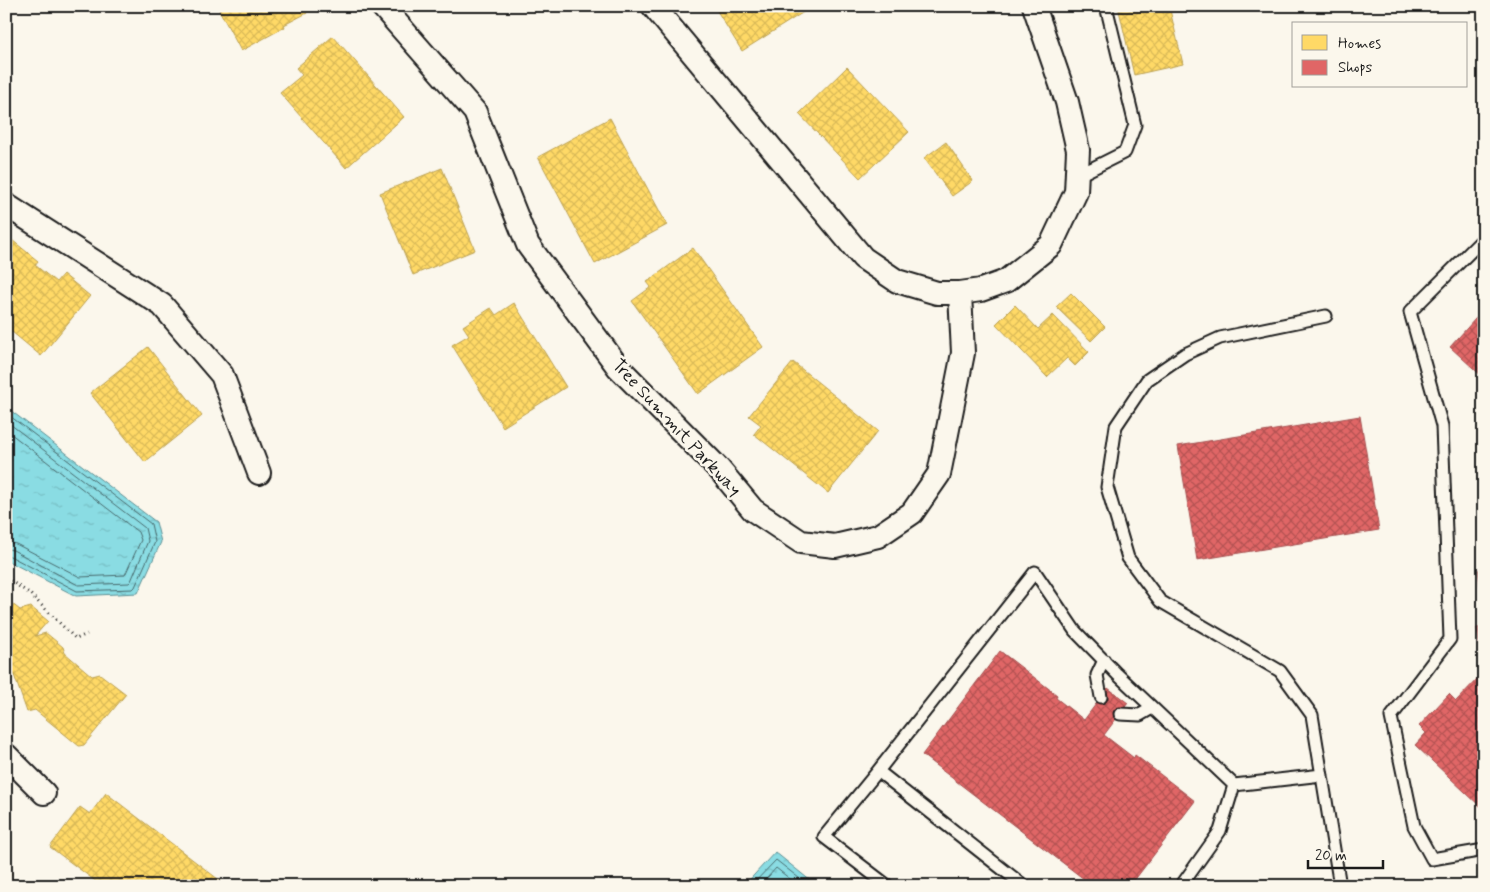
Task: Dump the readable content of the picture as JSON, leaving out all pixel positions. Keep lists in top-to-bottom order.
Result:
{
  "streets": {
    "street": ["Tree Summit Parkway"]
  },
  "legend": ["Homes", "Shops"],
  "scale_bar": "20 m"
}
